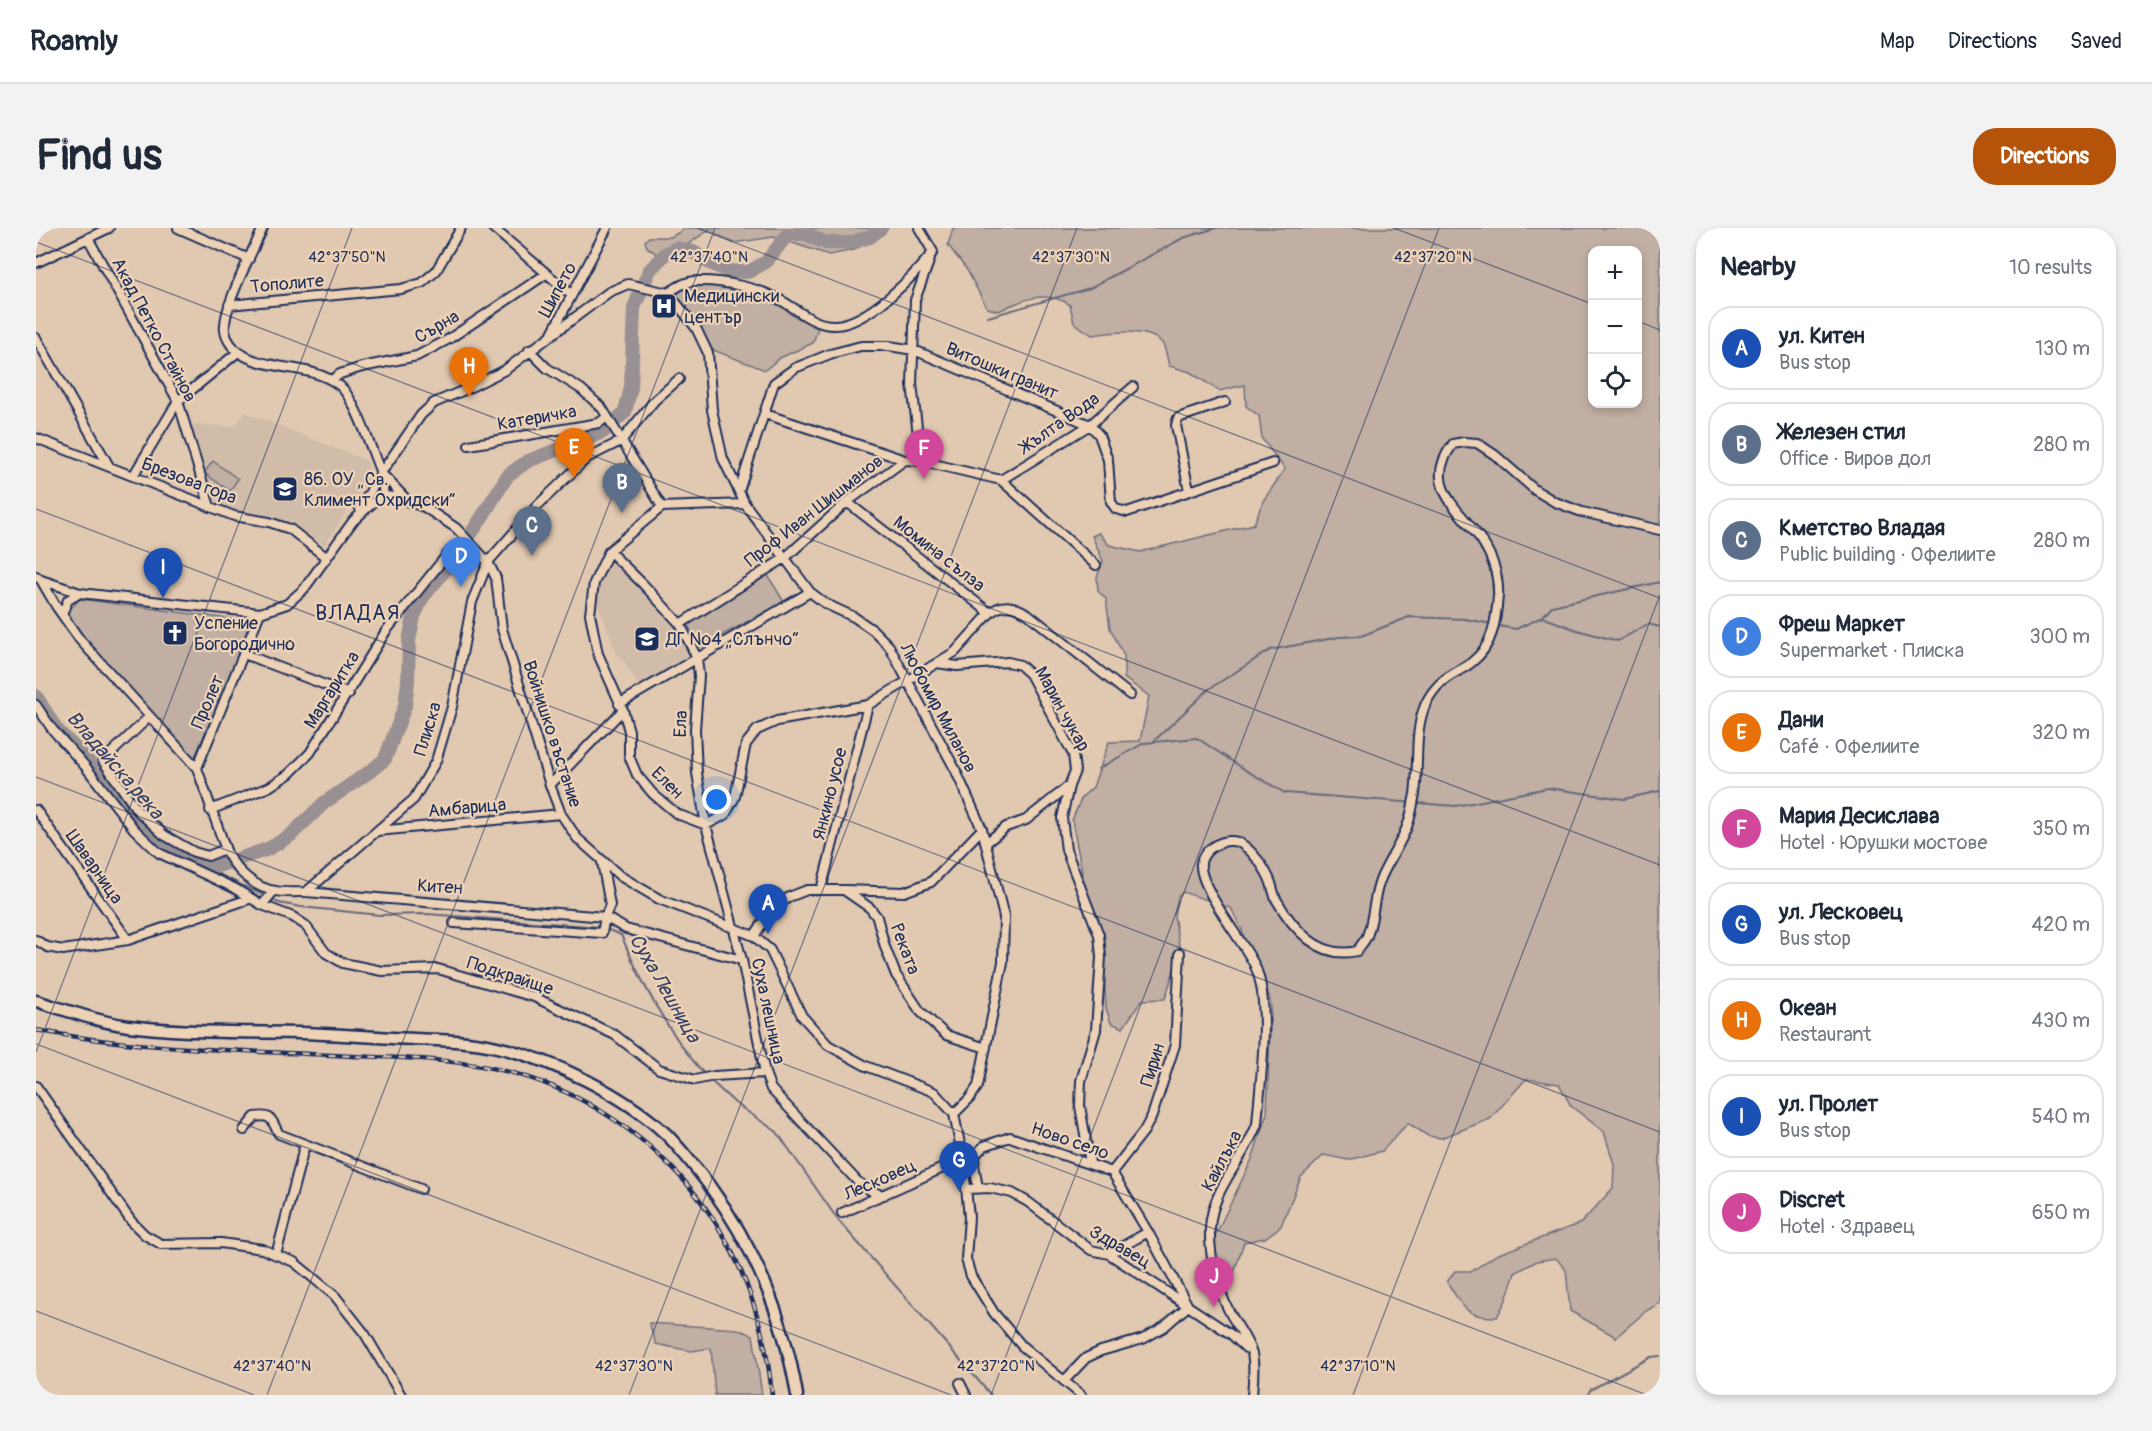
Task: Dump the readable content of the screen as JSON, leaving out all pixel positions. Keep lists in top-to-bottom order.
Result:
{
  "streets": {
    "street": [
      "Тополите",
      "Шипето",
      "Сърна",
      "Акад Петко Стайнов",
      "Витошки гранит",
      "Катеричка",
      "Жълта Вода",
      "Брезова гора",
      "Проф Иван Шишманов",
      "Момина сълза",
      "Маргаритка",
      "Пролет",
      "Любомир Миланов",
      "Марин чукар",
      "Ела",
      "Плиска",
      "Войнишко въстание",
      "Елен",
      "Янкино усое",
      "Амбарица",
      "Шаварница",
      "Китен",
      "Реката",
      "Подкрайще",
      "Суха лешница",
      "Пирин",
      "Ново село",
      "Кайлъка",
      "Лесковец",
      "Здравец"
    ]
  },
  "crossings": [
    ["Акад Петко Стайнов", "Брезова гора"],
    ["Витошки гранит", "Жълта Вода"],
    ["Витошки гранит", "Любомир Миланов"],
    ["Проф Иван Шишманов", "Момина сълза"],
    ["Проф Иван Шишманов", "Любомир Миланов"],
    ["Проф Иван Шишманов", "Ела"],
    ["Любомир Миланов", "Войнишко въстание"],
    ["Любомир Миланов", "Реката"],
    ["Марин чукар", "Ново село"],
    ["Ела", "Войнишко въстание"],
    ["Ела", "Елен"],
    ["Ела", "Суха лешница"],
    ["Плиска", "Войнишко въстание"],
    ["Плиска", "Амбарица"],
    ["Плиска", "Китен"],
    ["Войнишко въстание", "Амбарица"],
    ["Войнишко въстание", "Суха лешница"],
    ["Китен", "Суха лешница"],
    ["Подкрайще", "Суха лешница"],
    ["Суха лешница", "Лесковец"],
    ["Пирин", "Ново село"],
    ["Ново село", "Здравец"],
    ["Кайлъка", "Здравец"]
  ],
  "districts": ["ВЛАДАЯ"],
  "water": ["Владайска река", "Суха Лешница"],
  "places": {
    "hospital": ["Медицински център"],
    "school or university": ["86. ОУ „Св. Климент Охридски“", "ДГ №4 „Слънчо“"],
    "church": ["Успение Богородично"]
  },
  "page": {
    "header": "Roamly",
    "nav": ["Map", "Directions", "Saved"],
    "buttons": "Directions",
    "title": "Find us",
    "heading": ["Nearby", "10 results"],
    "map_buttons": ["+", "−"],
    "list": [
      {
        "mark": "A",
        "name": "ул. Китен",
        "note": "Bus stop",
        "value": "130 m"
      },
      {
        "mark": "B",
        "name": "Железен стил",
        "note": "Office · Виров дол",
        "value": "280 m"
      },
      {
        "mark": "C",
        "name": "Кметство Владая",
        "note": "Public building · Офелиите",
        "value": "280 m"
      },
      {
        "mark": "D",
        "name": "Фреш Маркет",
        "note": "Supermarket · Плиска",
        "value": "300 m"
      },
      {
        "mark": "E",
        "name": "Дани",
        "note": "Café · Офелиите",
        "value": "320 m"
      },
      {
        "mark": "F",
        "name": "Мария Десислава",
        "note": "Hotel · Юрушки мостове",
        "value": "350 m"
      },
      {
        "mark": "G",
        "name": "ул. Лесковец",
        "note": "Bus stop",
        "value": "420 m"
      },
      {
        "mark": "H",
        "name": "Океан",
        "note": "Restaurant",
        "value": "430 m"
      },
      {
        "mark": "I",
        "name": "ул. Пролет",
        "note": "Bus stop",
        "value": "540 m"
      },
      {
        "mark": "J",
        "name": "Discret",
        "note": "Hotel · Здравец",
        "value": "650 m"
      }
    ],
    "pins": [
      "H",
      "E",
      "F",
      "B",
      "C",
      "D",
      "I",
      "A",
      "G",
      "J"
    ]
  },
  "coordinates": [
    "42°37'40\"N",
    "42°37'30\"N",
    "42°37'20\"N",
    "42°37'50\"N",
    "42°37'10\"N"
  ]
}
